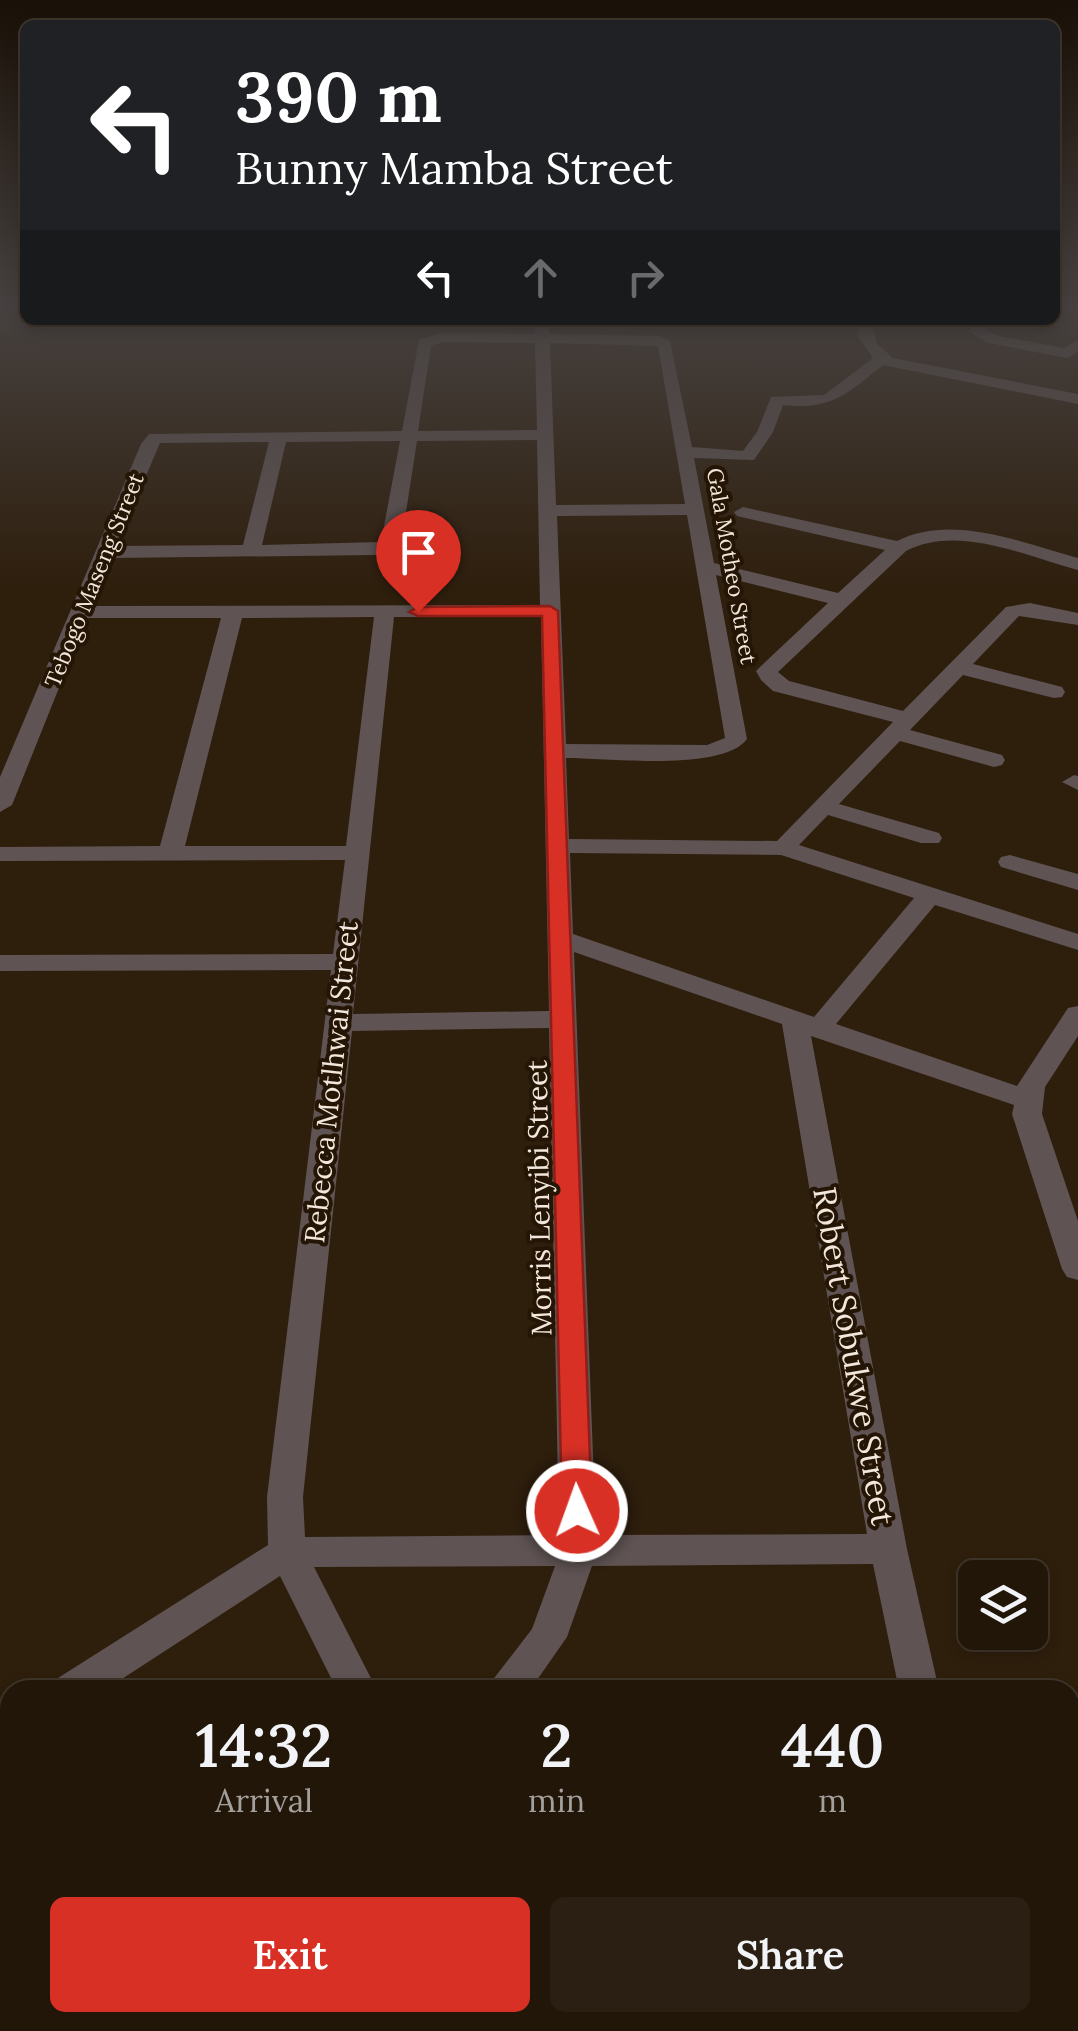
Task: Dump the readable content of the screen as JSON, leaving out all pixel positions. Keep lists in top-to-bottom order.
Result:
{
  "streets": {
    "street": [
      "Gala Motheo Street",
      "Tebogo Maseng Street",
      "Rebecca Motlhwai Street",
      "Morris Lenyibi Street",
      "Robert Sobukwe Street"
    ]
  },
  "crossings": [
    ["Gala Motheo Street", "Morris Lenyibi Street"],
    ["Tebogo Maseng Street", "Morris Lenyibi Street"]
  ],
  "page": {
    "turn": ["390 m", "Bunny Mamba Street"],
    "eta": [
      "14:32",
      "Arrival",
      "2",
      "min",
      "440",
      "m"
    ],
    "buttons": ["Exit", "Share"]
  }
}
